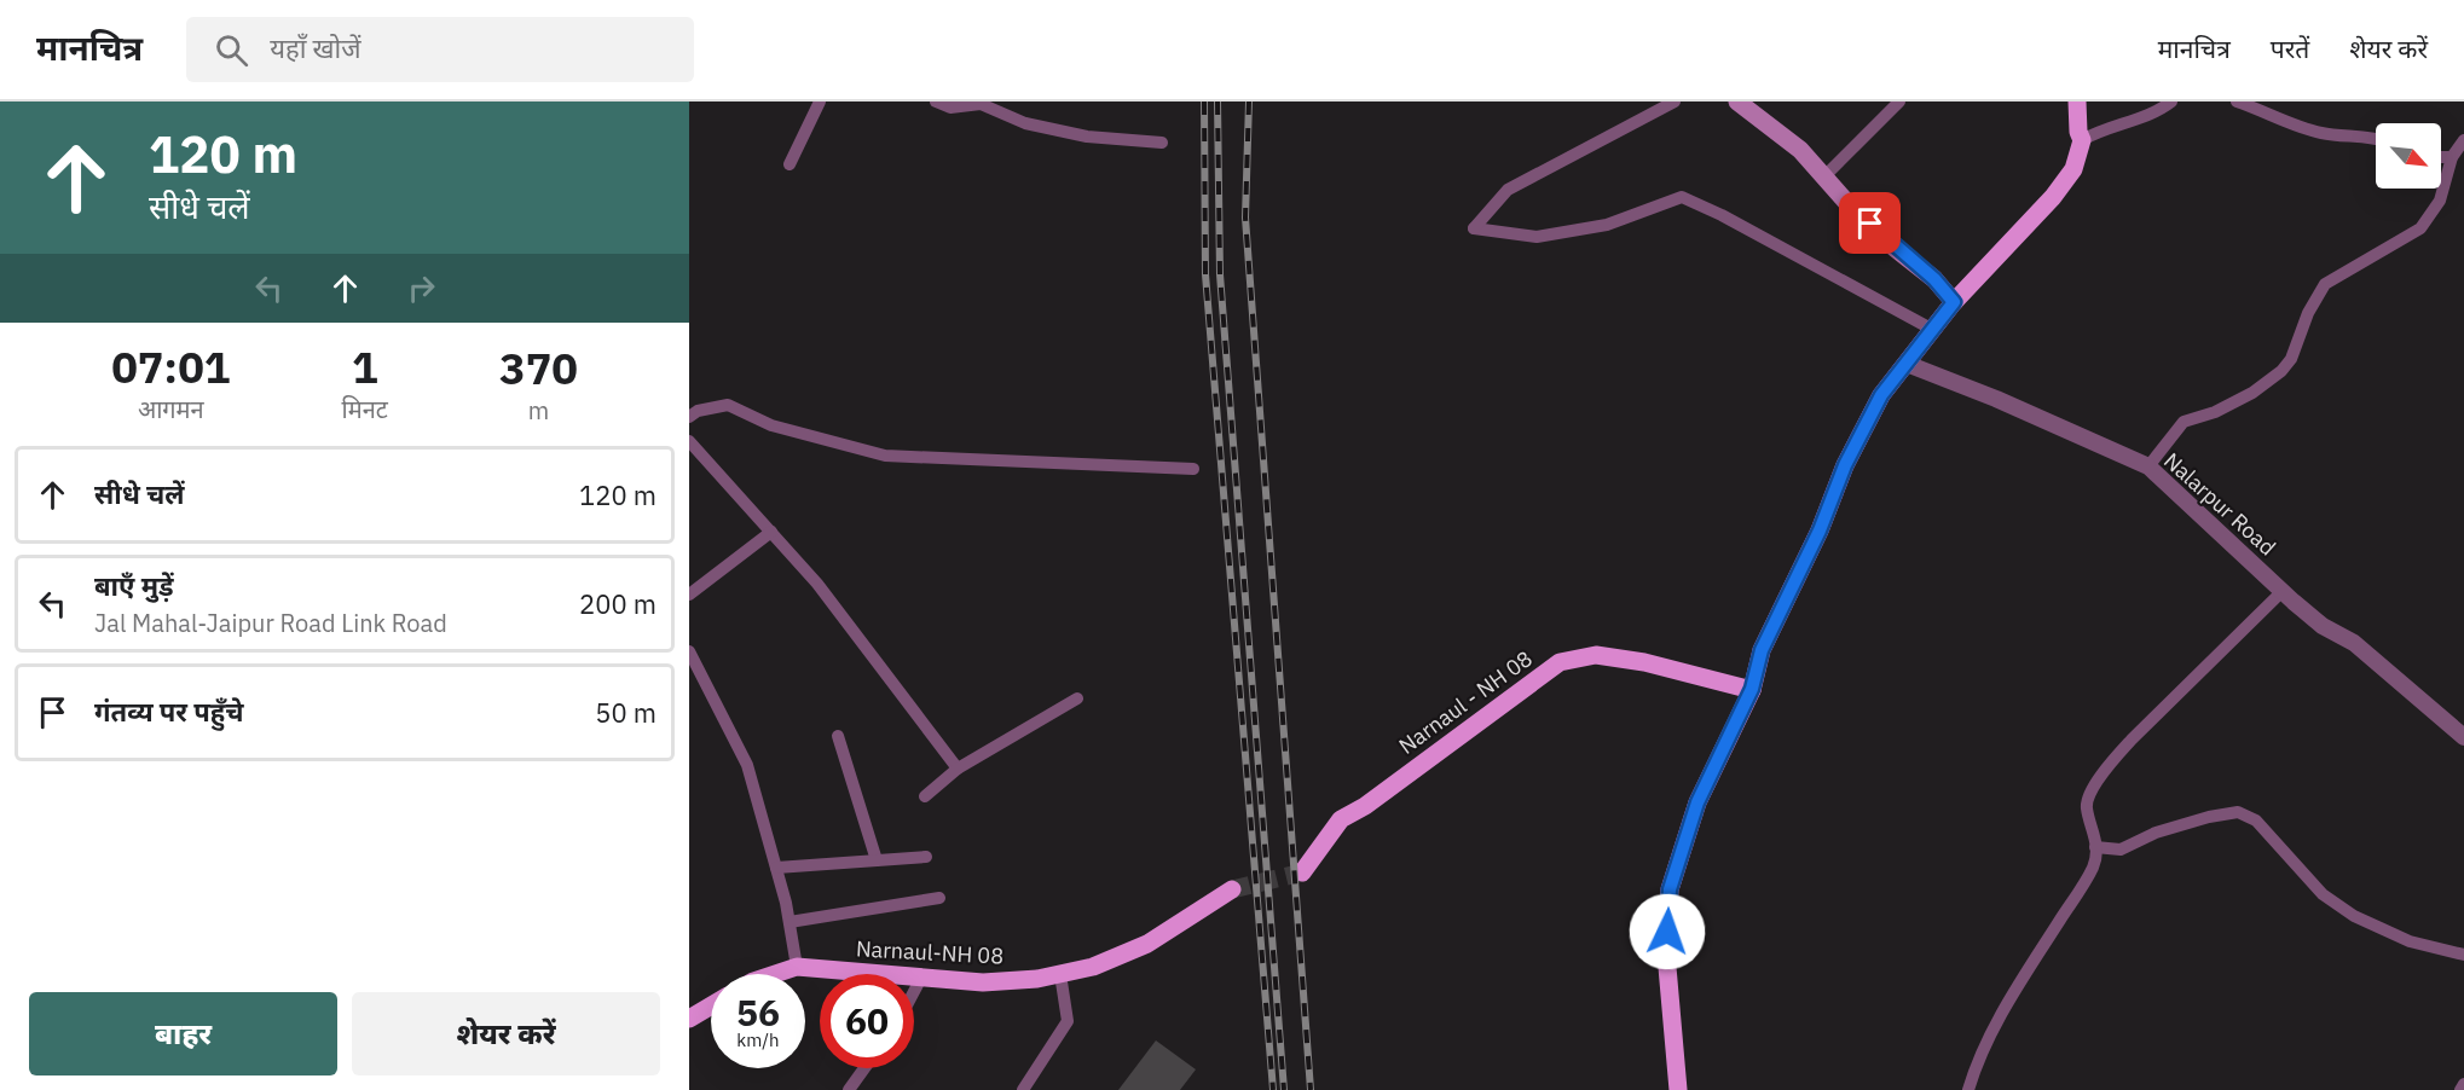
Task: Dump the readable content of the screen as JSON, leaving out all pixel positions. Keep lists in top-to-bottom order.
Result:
{
  "streets": {
    "main road": ["Narnaul - NH 08", "Narnaul-NH 08"],
    "street": ["Nalarpur Road"]
  },
  "north": "bottom right",
  "page": {
    "header": "मानचित्र",
    "search": "यहाँ खोजें",
    "nav": ["मानचित्र", "परतें", "शेयर करें"],
    "turn": ["120 m", "सीधे चलें"],
    "eta": [
      "07:01",
      "आगमन",
      "1",
      "मिनट",
      "370",
      "m"
    ],
    "list": [
      {
        "name": "सीधे चलें",
        "value": "120 m"
      },
      {
        "name": "बाएँ मुड़ें",
        "note": "Jal Mahal-Jaipur Road Link Road",
        "value": "200 m"
      },
      {
        "name": "गंतव्य पर पहुँचे",
        "value": "50 m"
      }
    ],
    "speed": "56 km/h",
    "limit": "60",
    "buttons": ["बाहर", "शेयर करें"]
  }
}
